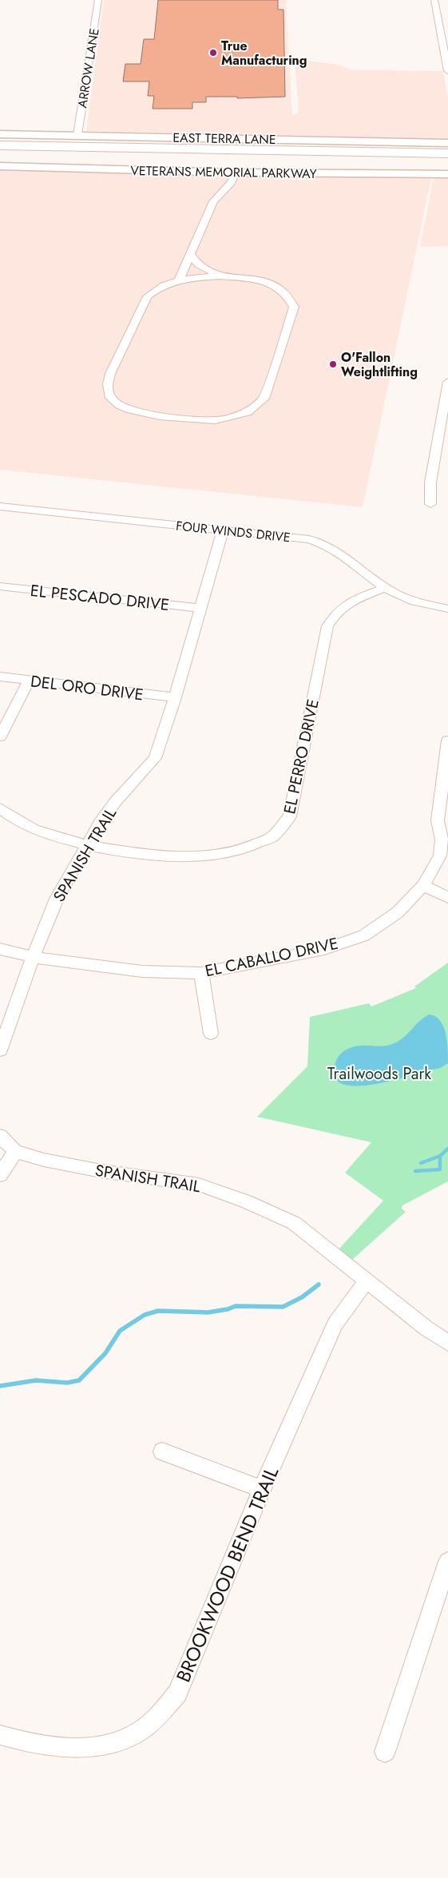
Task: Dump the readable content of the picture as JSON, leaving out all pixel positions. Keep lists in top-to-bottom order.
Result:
{
  "streets": {
    "street": [
      "ARROW LANE",
      "EAST TERRA LANE",
      "VETERANS MEMORIAL PARKWAY",
      "FOUR WINDS DRIVE",
      "EL PESCADO DRIVE",
      "DEL ORO DRIVE",
      "EL PERRO DRIVE",
      "SPANISH TRAIL",
      "EL CABALLO DRIVE",
      "BROOKWOOD BEND TRAIL"
    ]
  },
  "crossings": [
    ["ARROW LANE", "EAST TERRA LANE"],
    ["FOUR WINDS DRIVE", "EL PERRO DRIVE"],
    ["FOUR WINDS DRIVE", "SPANISH TRAIL"],
    ["EL PESCADO DRIVE", "SPANISH TRAIL"],
    ["DEL ORO DRIVE", "SPANISH TRAIL"],
    ["EL PERRO DRIVE", "SPANISH TRAIL"],
    ["SPANISH TRAIL", "EL CABALLO DRIVE"],
    ["SPANISH TRAIL", "BROOKWOOD BEND TRAIL"]
  ],
  "parks": ["Trailwoods Park"],
  "places": ["True Manufacturing", "O'Fallon Weightlifting"]
}
